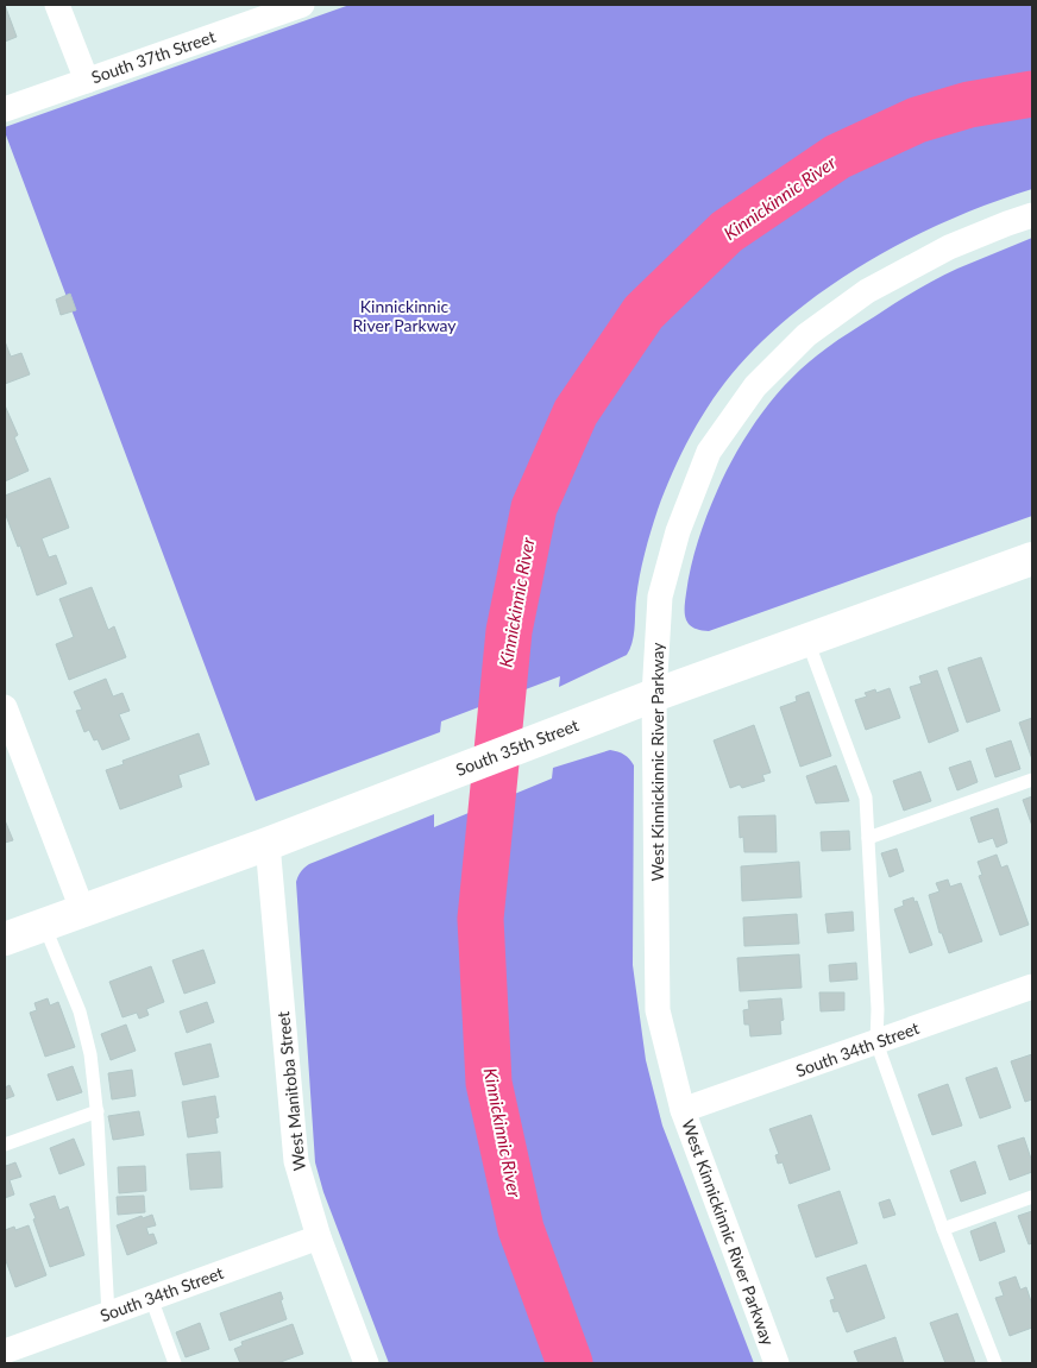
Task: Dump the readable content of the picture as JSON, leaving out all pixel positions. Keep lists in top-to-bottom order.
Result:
{
  "streets": {
    "main road": ["South 35th Street"],
    "street": [
      "South 37th Street",
      "West Kinnickinnic River Parkway",
      "South 34th Street",
      "West Manitoba Street"
    ]
  },
  "crossings": [
    ["South 35th Street", "West Kinnickinnic River Parkway"],
    ["South 35th Street", "West Manitoba Street"],
    ["West Kinnickinnic River Parkway", "South 34th Street"],
    ["South 34th Street", "West Manitoba Street"]
  ],
  "water": ["Kinnickinnic River"],
  "parks": ["Kinnickinnic River Parkway"]
}
